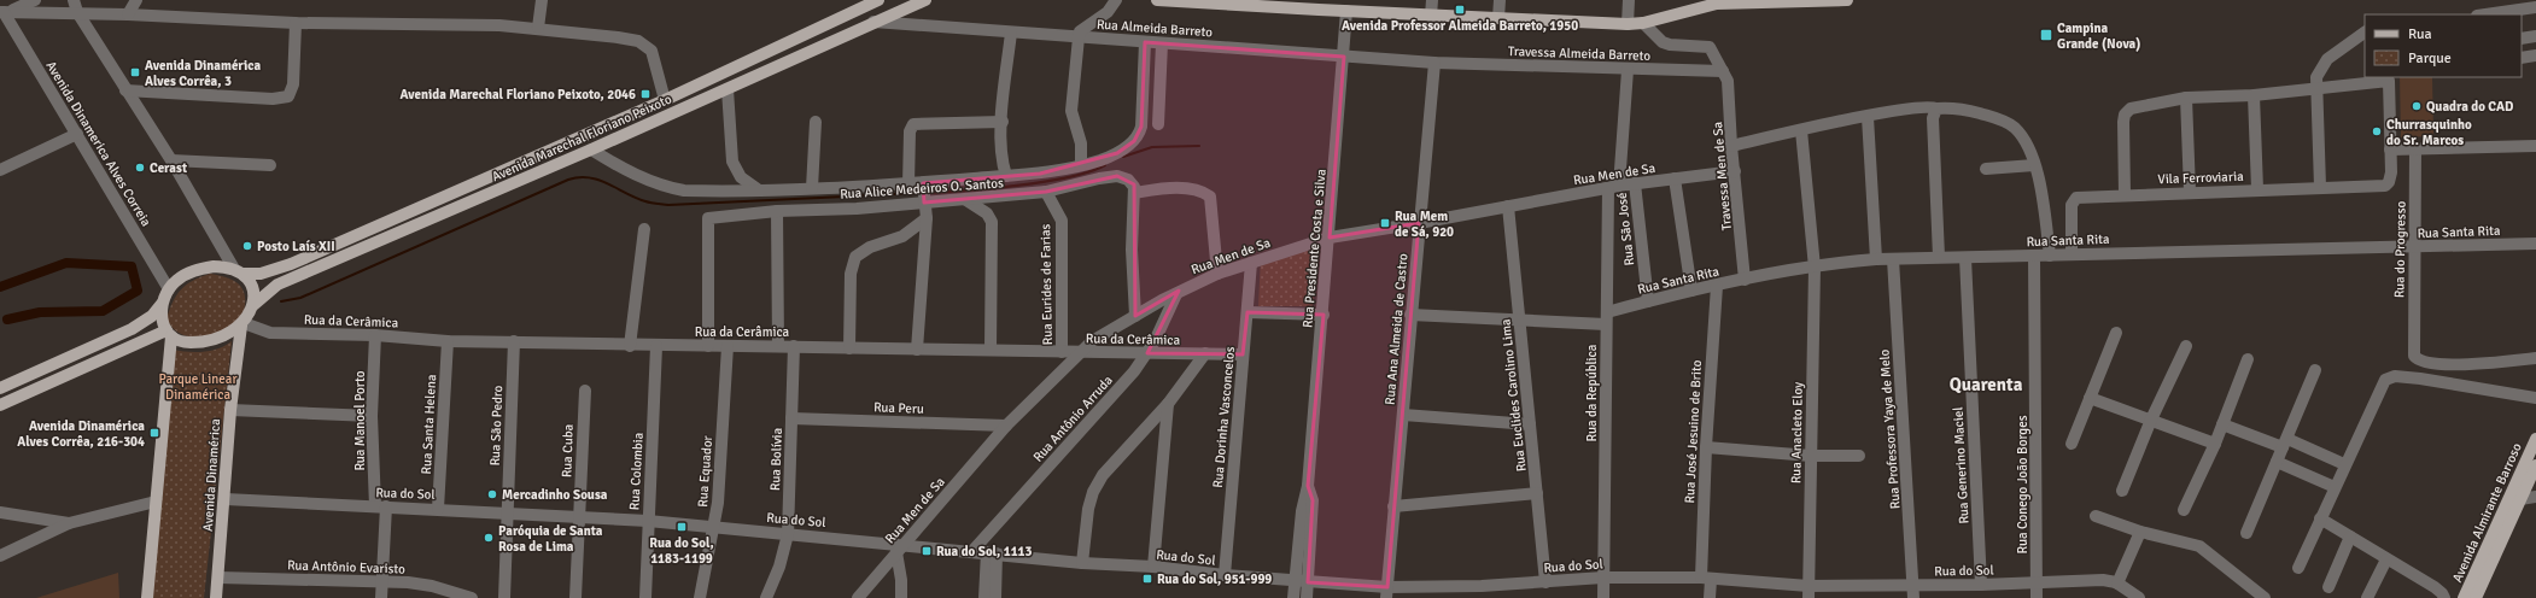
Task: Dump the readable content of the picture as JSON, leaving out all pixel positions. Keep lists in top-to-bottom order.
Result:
{
  "streets": {
    "main road": ["Avenida Marechal Floriano Peixoto", "Avenida Dinamérica", "Avenida Almirante Barroso"],
    "street": [
      "Rua Almeida Barreto",
      "Travessa Almeida Barreto",
      "Avenida Dinamerica Alves Correia",
      "Rua Men de Sa",
      "Travessa Men de Sa",
      "Vila Ferroviaria",
      "Rua Alice Medeiros O. Santos",
      "Rua São José",
      "Rua Santa Rita",
      "Rua Presidente Costa e Silva",
      "Rua do Progresso",
      "Rua Eurides de Farias",
      "Rua da Cerâmica",
      "Rua Ana Almeida de Castro",
      "Rua da República",
      "Rua Euclides Carolino Lima",
      "Rua Peru",
      "Rua Dorinha Vasconcelos",
      "Rua Antônio Arruda",
      "Rua Manoel Porto",
      "Rua Santa Helena",
      "Rua São Pedro",
      "Rua Professora Yaya de Melo",
      "Rua José Jesuino de Brito",
      "Rua Anacleto Eloy",
      "Rua Cuba",
      "Rua Bolívia",
      "Rua Generino Maciel",
      "Rua Colombia",
      "Rua Equador",
      "Rua Conego João Borges",
      "Rua do Sol",
      "Rua Antônio Evaristo"
    ]
  },
  "crossings": [
    ["Rua Almeida Barreto", "Travessa Almeida Barreto"],
    ["Rua Almeida Barreto", "Avenida Marechal Floriano Peixoto"],
    ["Rua Almeida Barreto", "Rua Alice Medeiros O. Santos"],
    ["Rua Almeida Barreto", "Rua Presidente Costa e Silva"],
    ["Rua Almeida Barreto", "Rua Ana Almeida de Castro"],
    ["Travessa Almeida Barreto", "Travessa Men de Sa"],
    ["Travessa Almeida Barreto", "Rua Ana Almeida de Castro"],
    ["Travessa Almeida Barreto", "Rua da República"],
    ["Avenida Marechal Floriano Peixoto", "Avenida Dinamerica Alves Correia"],
    ["Avenida Marechal Floriano Peixoto", "Rua Alice Medeiros O. Santos"],
    ["Avenida Marechal Floriano Peixoto", "Rua da Cerâmica"],
    ["Avenida Marechal Floriano Peixoto", "Avenida Dinamérica"],
    ["Avenida Dinamerica Alves Correia", "Rua da Cerâmica"],
    ["Avenida Dinamerica Alves Correia", "Avenida Dinamérica"],
    ["Rua Men de Sa", "Travessa Men de Sa"],
    ["Rua Men de Sa", "Rua São José"],
    ["Rua Men de Sa", "Rua Presidente Costa e Silva"],
    ["Rua Men de Sa", "Rua da Cerâmica"],
    ["Rua Men de Sa", "Rua Ana Almeida de Castro"],
    ["Rua Men de Sa", "Rua da República"],
    ["Rua Men de Sa", "Rua Euclides Carolino Lima"],
    ["Rua Men de Sa", "Rua Peru"],
    ["Rua Men de Sa", "Rua Dorinha Vasconcelos"],
    ["Rua Men de Sa", "Rua Antônio Arruda"],
    ["Rua Men de Sa", "Rua do Sol"],
    ["Travessa Men de Sa", "Rua Santa Rita"],
    ["Vila Ferroviaria", "Rua Santa Rita"],
    ["Rua Alice Medeiros O. Santos", "Rua Eurides de Farias"],
    ["Rua Alice Medeiros O. Santos", "Rua da Cerâmica"],
    ["Rua São José", "Rua Santa Rita"],
    ["Rua Santa Rita", "Rua do Progresso"],
    ["Rua Santa Rita", "Rua da República"],
    ["Rua Santa Rita", "Rua Professora Yaya de Melo"],
    ["Rua Santa Rita", "Rua José Jesuino de Brito"],
    ["Rua Santa Rita", "Rua Anacleto Eloy"],
    ["Rua Santa Rita", "Rua Generino Maciel"],
    ["Rua Santa Rita", "Rua Conego João Borges"],
    ["Rua Presidente Costa e Silva", "Rua do Sol"],
    ["Rua Eurides de Farias", "Rua da Cerâmica"],
    ["Rua da Cerâmica", "Rua Dorinha Vasconcelos"],
    ["Rua da Cerâmica", "Rua Antônio Arruda"],
    ["Rua da Cerâmica", "Rua Manoel Porto"],
    ["Rua da Cerâmica", "Rua Santa Helena"],
    ["Rua da Cerâmica", "Rua São Pedro"],
    ["Rua da Cerâmica", "Rua Bolívia"],
    ["Rua da Cerâmica", "Rua Colombia"],
    ["Rua da Cerâmica", "Rua Equador"],
    ["Rua da Cerâmica", "Avenida Dinamérica"],
    ["Rua Ana Almeida de Castro", "Rua do Sol"],
    ["Rua da República", "Rua do Sol"],
    ["Rua Euclides Carolino Lima", "Rua do Sol"],
    ["Rua Peru", "Rua Bolívia"],
    ["Rua Dorinha Vasconcelos", "Rua do Sol"],
    ["Rua Antônio Arruda", "Rua do Sol"],
    ["Rua Manoel Porto", "Rua do Sol"],
    ["Rua Manoel Porto", "Rua Antônio Evaristo"],
    ["Rua Santa Helena", "Rua do Sol"],
    ["Rua São Pedro", "Rua do Sol"],
    ["Rua Professora Yaya de Melo", "Rua do Sol"],
    ["Rua José Jesuino de Brito", "Rua do Sol"],
    ["Rua Anacleto Eloy", "Rua do Sol"],
    ["Rua Cuba", "Rua do Sol"],
    ["Rua Bolívia", "Rua do Sol"],
    ["Rua Generino Maciel", "Rua do Sol"],
    ["Rua Colombia", "Rua do Sol"],
    ["Rua Equador", "Rua do Sol"],
    ["Avenida Dinamérica", "Rua do Sol"],
    ["Avenida Dinamérica", "Rua Antônio Evaristo"],
    ["Rua Conego João Borges", "Rua do Sol"]
  ],
  "districts": ["Quarenta"],
  "parks": ["Parque Linear Dinamérica"],
  "places": {
    "transit": [
      "Avenida Professor Almeida Barreto, 1950",
      "Campina Grande (Nova)",
      "Avenida Dinamérica Alves Corrêa, 3",
      "Avenida Marechal Floriano Peixoto, 2046",
      "Rua Mem de Sá, 920",
      "Avenida Dinamérica Alves Corrêa, 216-304",
      "Rua do Sol, 1183-1199",
      "Rua do Sol, 1113",
      "Rua do Sol, 951-999"
    ],
    "other": [
      "Quadra do CAD",
      "Churrasquinho do Sr. Marcos",
      "Cerast",
      "Posto Laís XII",
      "Mercadinho Sousa",
      "Paróquia de Santa Rosa de Lima"
    ]
  },
  "legend": ["Rua", "Parque"]
}
